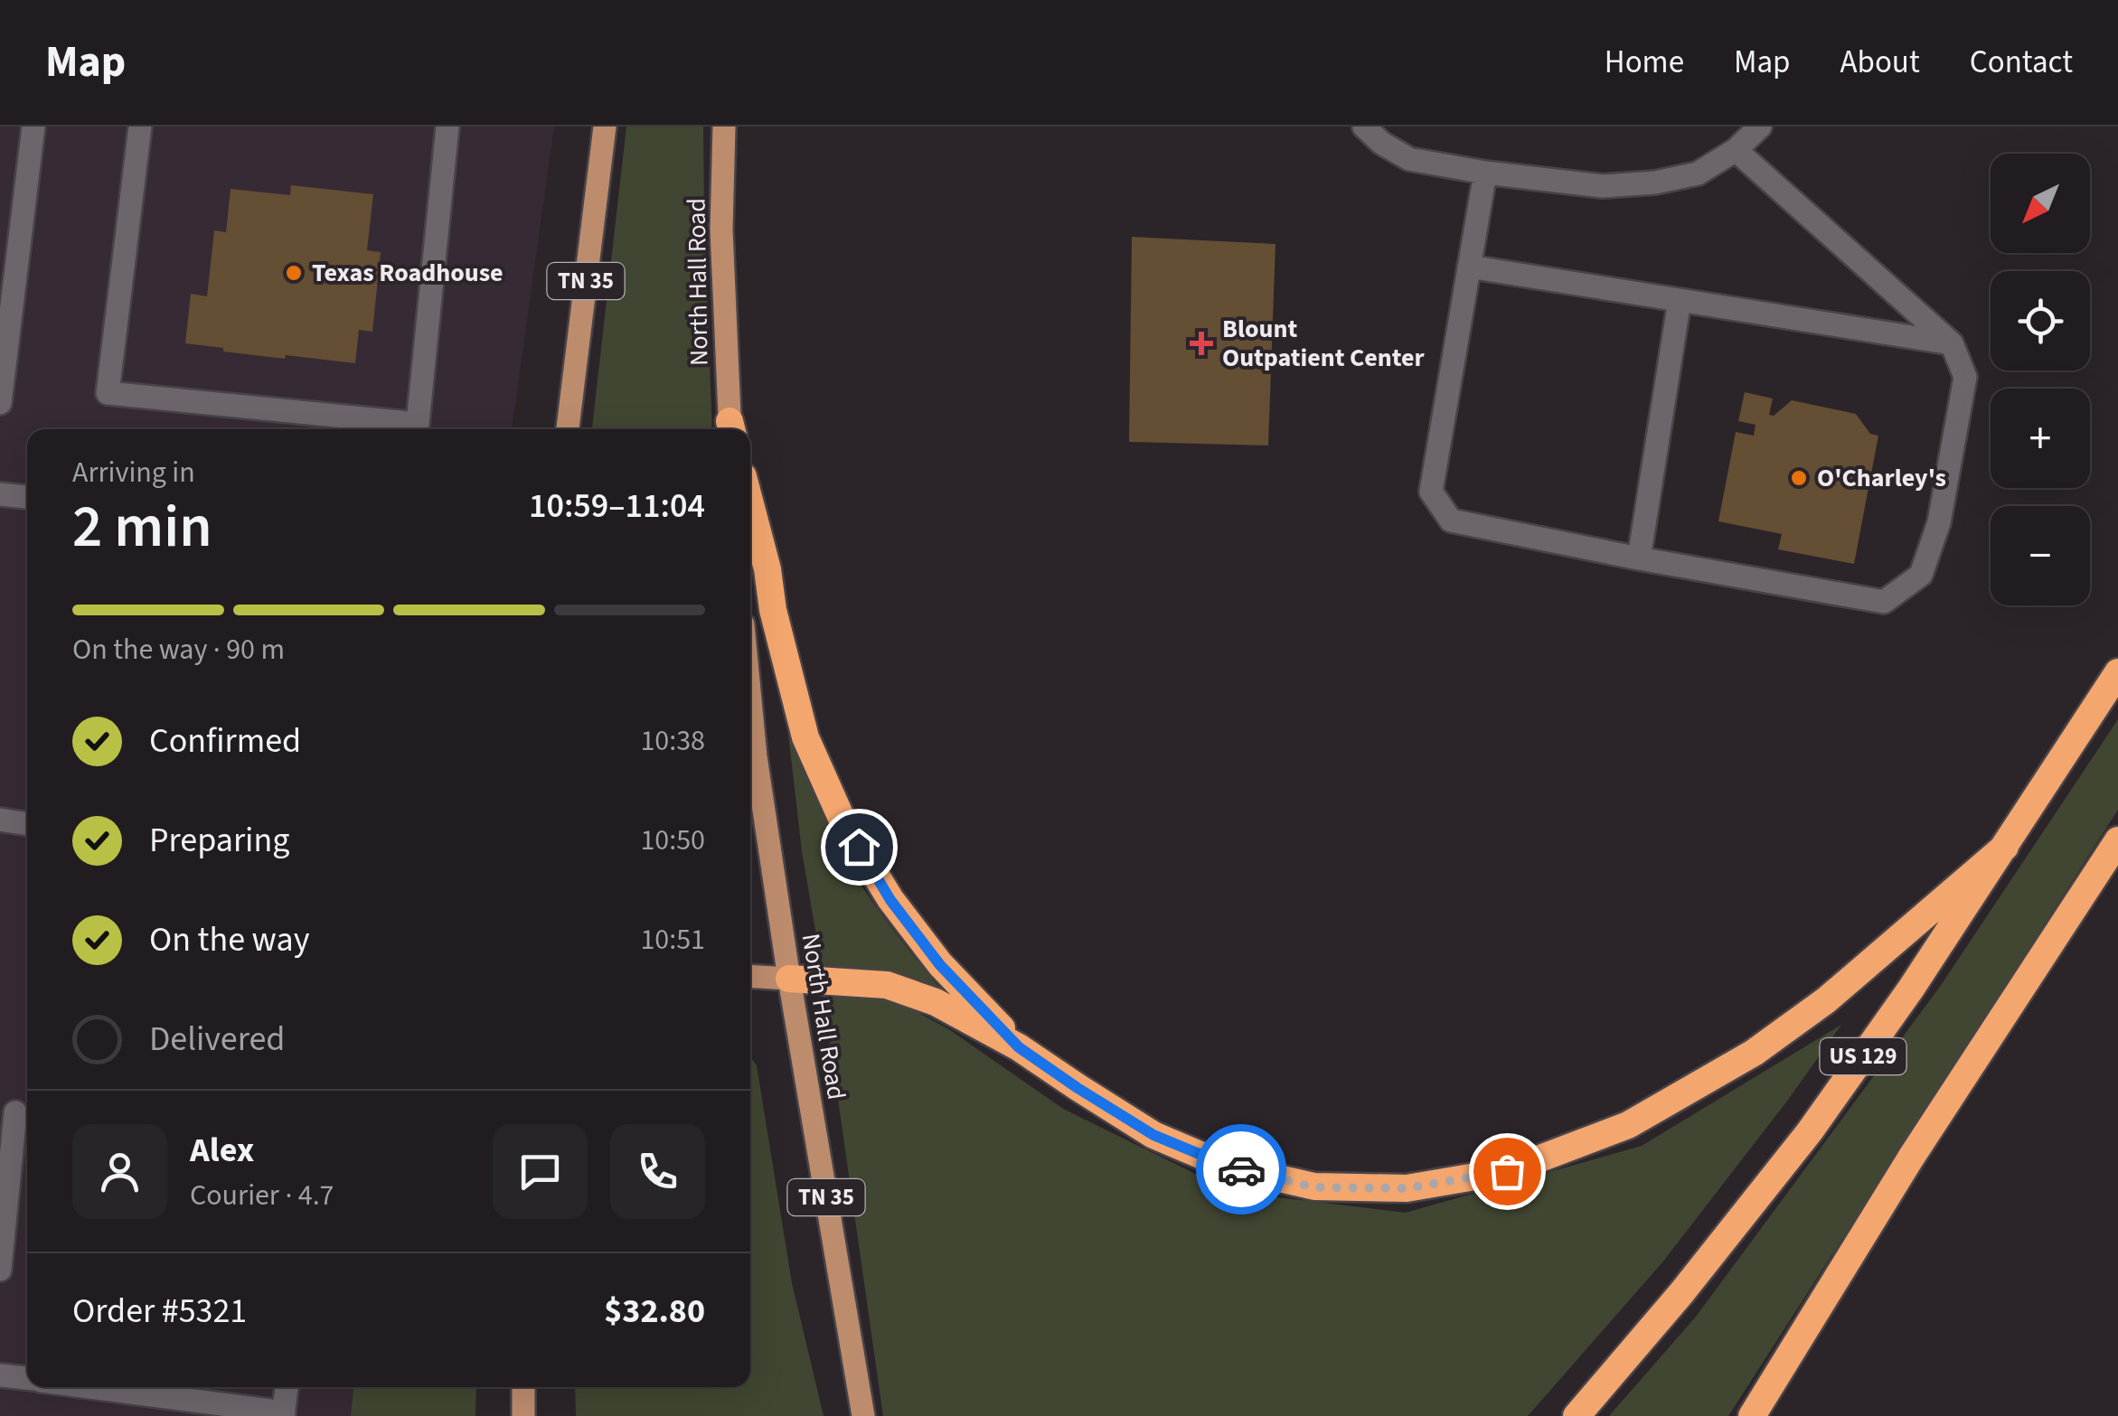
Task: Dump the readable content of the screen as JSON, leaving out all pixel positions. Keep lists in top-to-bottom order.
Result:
{
  "streets": {
    "highway": ["US 129"],
    "main road": ["TN 35", "North Hall Road"]
  },
  "places": {
    "other": ["Texas Roadhouse", "O'Charley's"],
    "health": ["Blount Outpatient Center"]
  },
  "north": "bottom left",
  "page": {
    "header": "Map",
    "nav": [
      "Home",
      "Map",
      "About",
      "Contact"
    ],
    "map_buttons": ["+", "−"],
    "heading": ["2 min", "Arriving in", "10:59–11:04"],
    "panel": [
      "Alex",
      "Courier · 4.7",
      "Order #5321",
      "$32.80"
    ],
    "bar": "On the way · 90 m",
    "list": [
      ["Confirmed", "10:38"],
      ["Preparing", "10:50"],
      ["On the way", "10:51"],
      "Delivered"
    ]
  }
}
